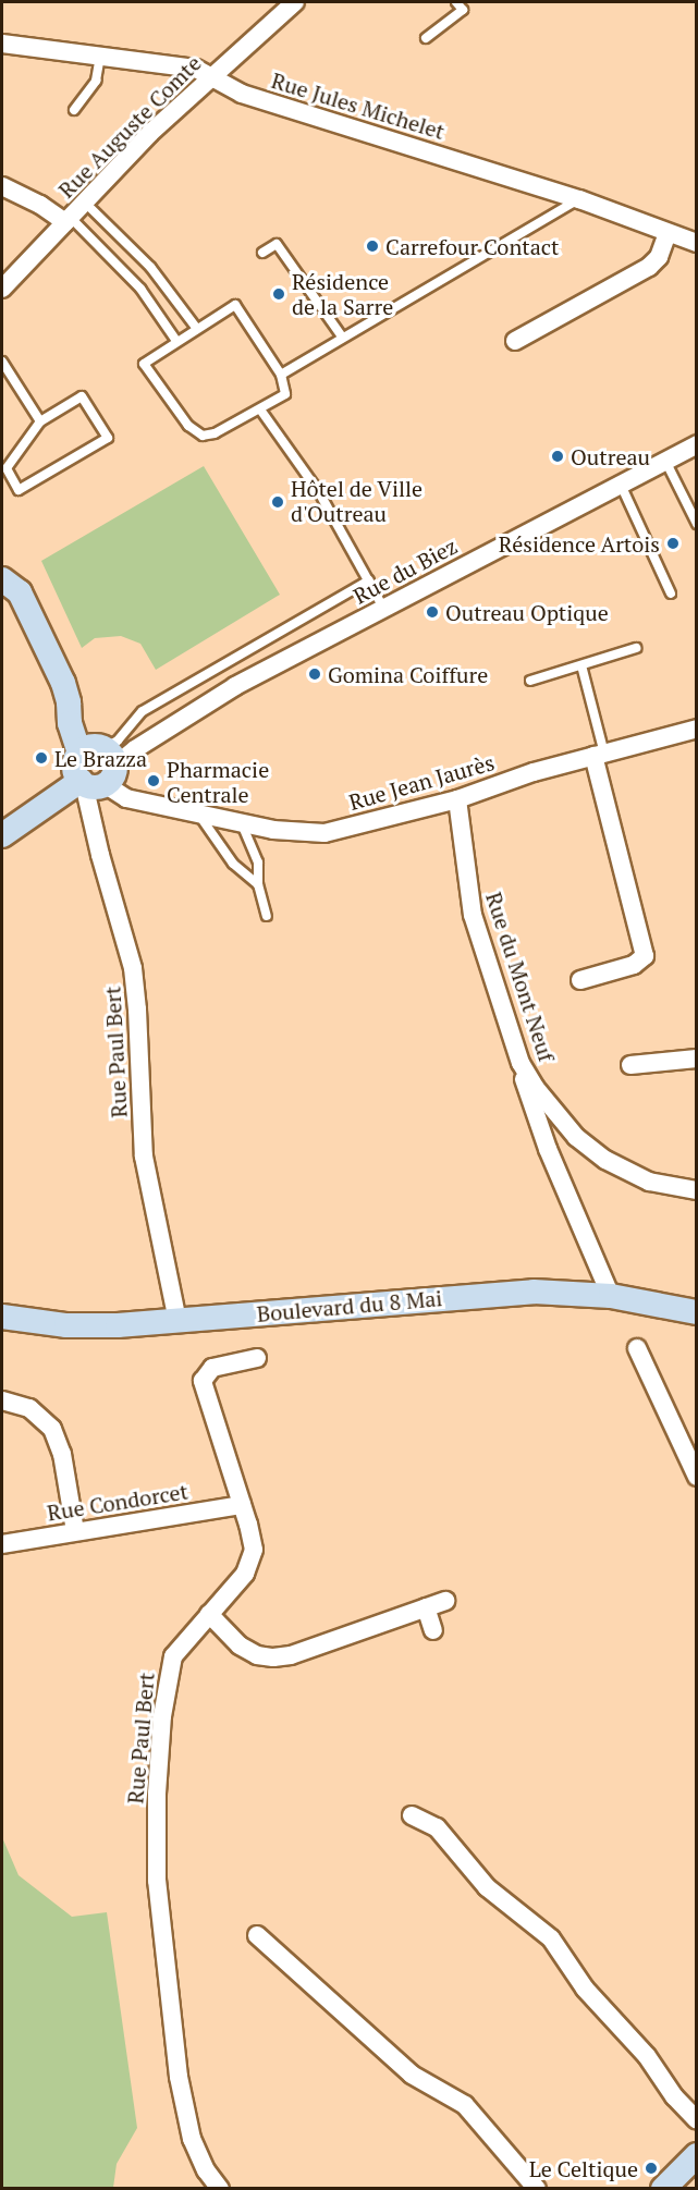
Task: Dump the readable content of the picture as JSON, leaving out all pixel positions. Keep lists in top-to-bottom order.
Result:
{
  "streets": {
    "main road": ["Boulevard du 8 Mai"],
    "street": [
      "Rue Jules Michelet",
      "Rue Auguste Comte",
      "Rue du Biez",
      "Rue Jean Jaurès",
      "Rue du Mont Neuf",
      "Rue Paul Bert",
      "Rue Condorcet"
    ]
  },
  "crossings": [
    ["Rue Jules Michelet", "Rue Auguste Comte"],
    ["Rue du Biez", "Rue Jean Jaurès"],
    ["Rue du Biez", "Rue Paul Bert"],
    ["Rue Jean Jaurès", "Rue du Mont Neuf"],
    ["Rue Jean Jaurès", "Rue Paul Bert"],
    ["Rue Paul Bert", "Boulevard du 8 Mai"],
    ["Rue Paul Bert", "Rue Condorcet"]
  ],
  "places": [
    "Carrefour Contact",
    "Résidence de la Sarre",
    "Outreau",
    "Hôtel de Ville d'Outreau",
    "Résidence Artois",
    "Outreau Optique",
    "Gomina Coiffure",
    "Le Brazza",
    "Pharmacie Centrale",
    "Le Celtique"
  ]
}
